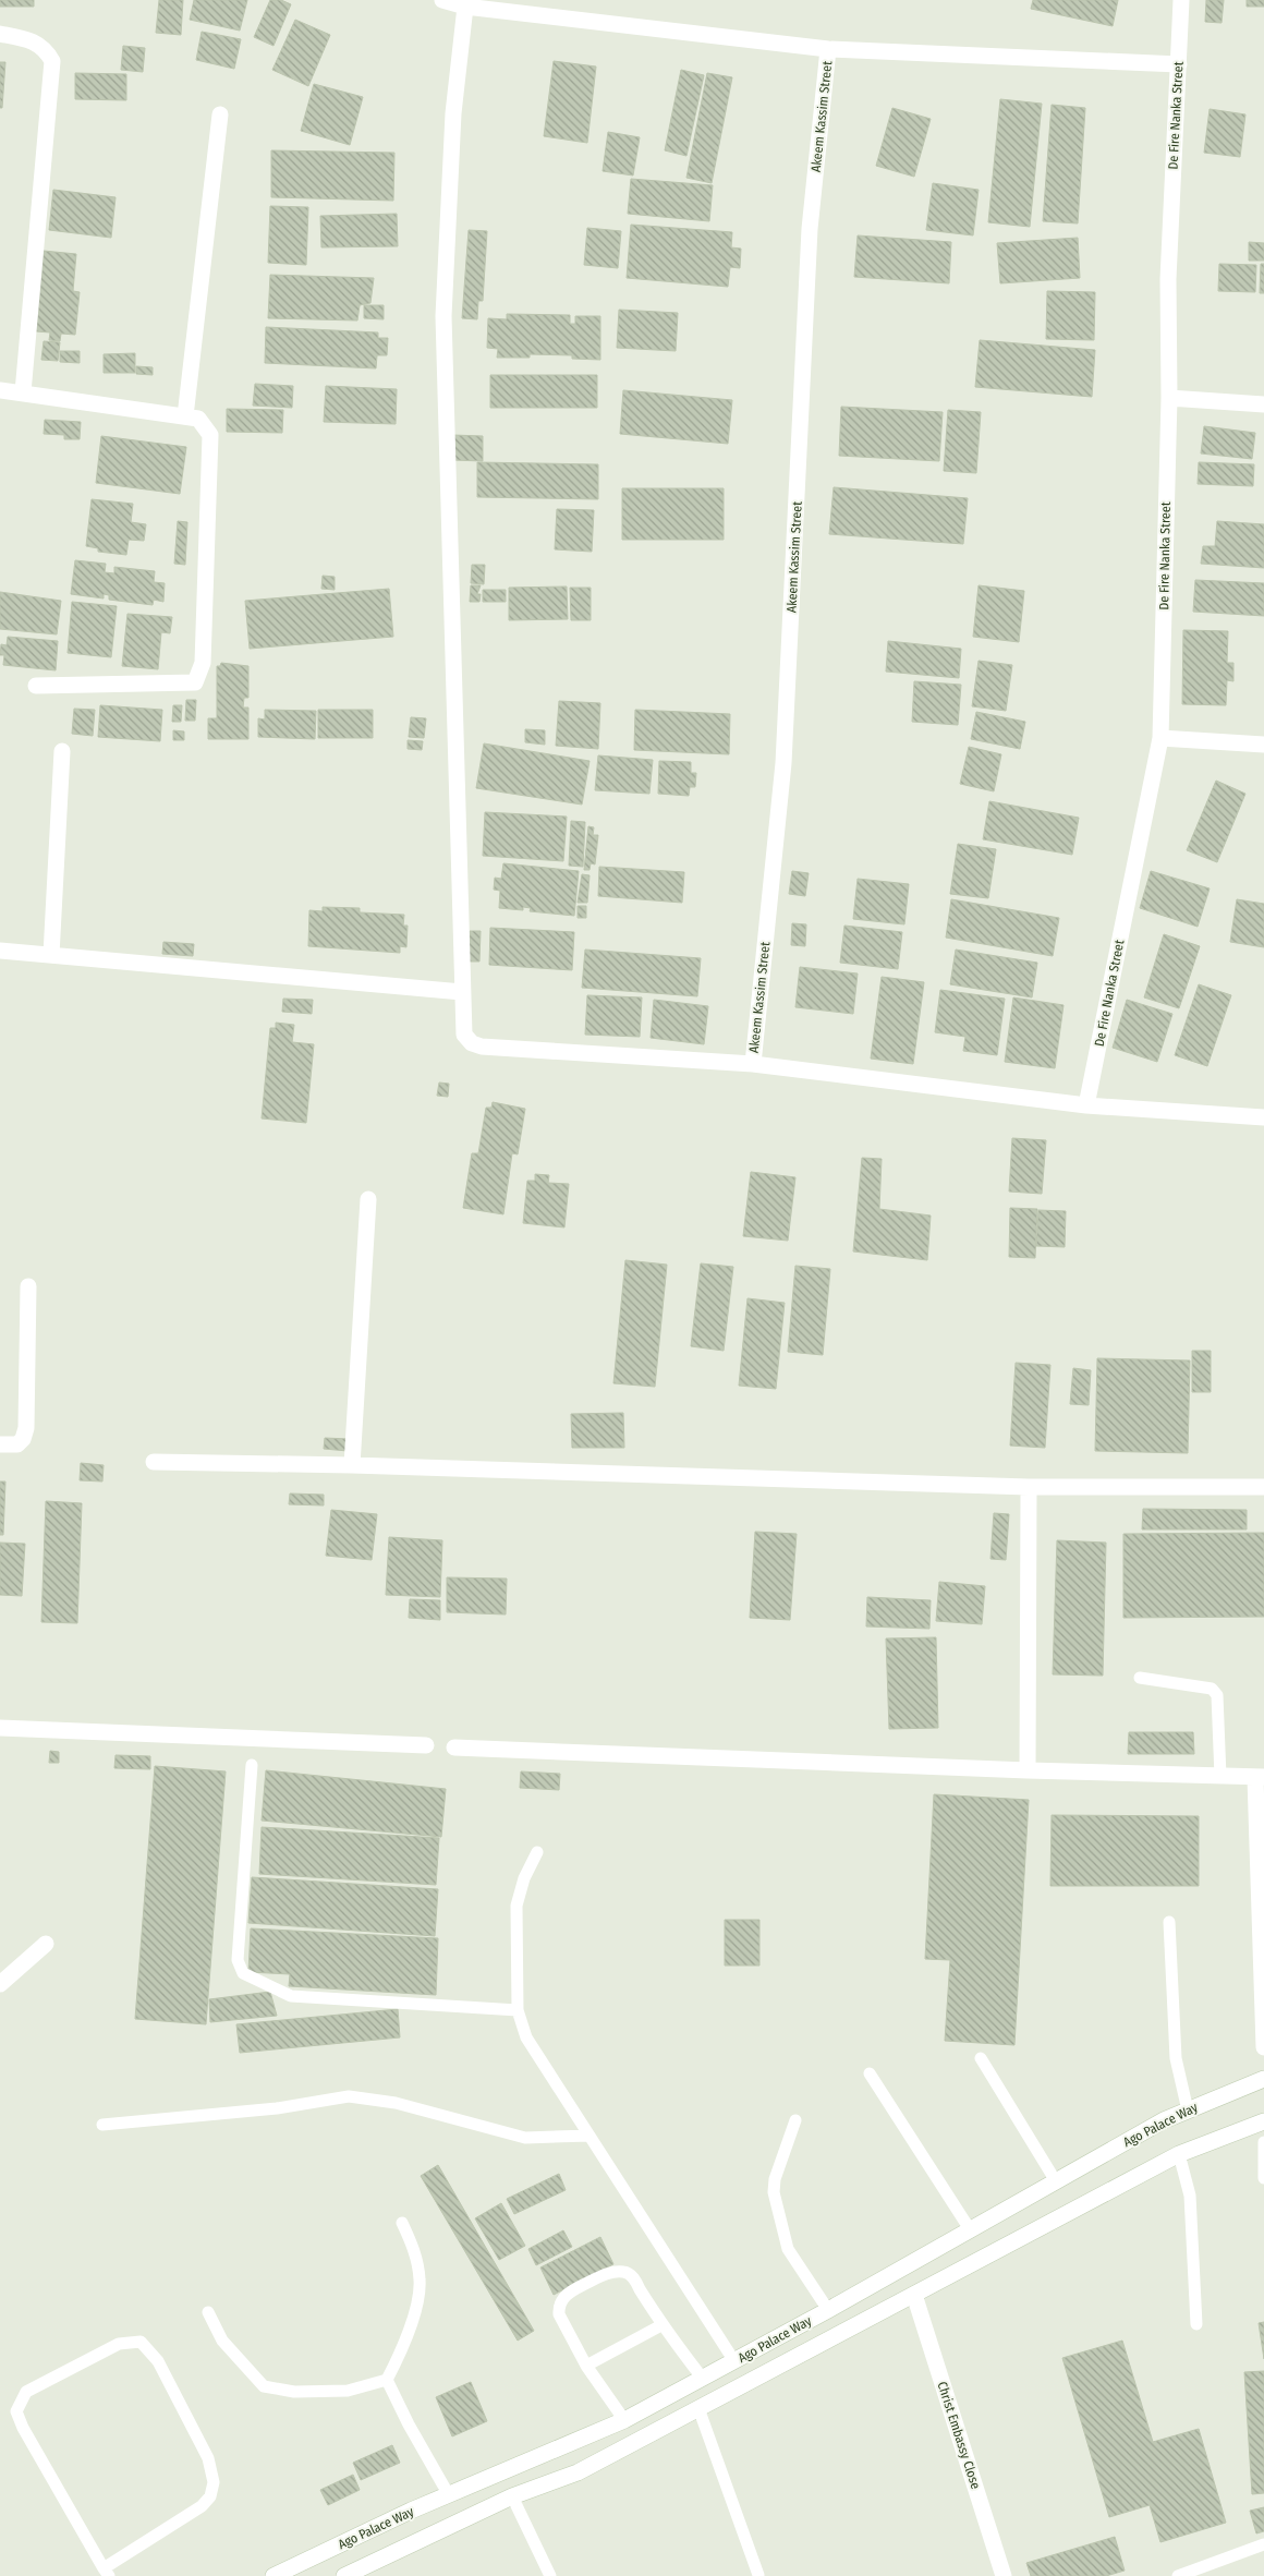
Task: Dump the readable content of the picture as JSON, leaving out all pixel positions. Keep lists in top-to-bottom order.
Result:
{
  "streets": {
    "street": [
      "De Fire Nanka Street",
      "Akeem Kassim Street",
      "Ago Palace Way",
      "Christ Embassy Close"
    ]
  },
  "crossings": [
    ["Ago Palace Way", "Christ Embassy Close"]
  ]
}
